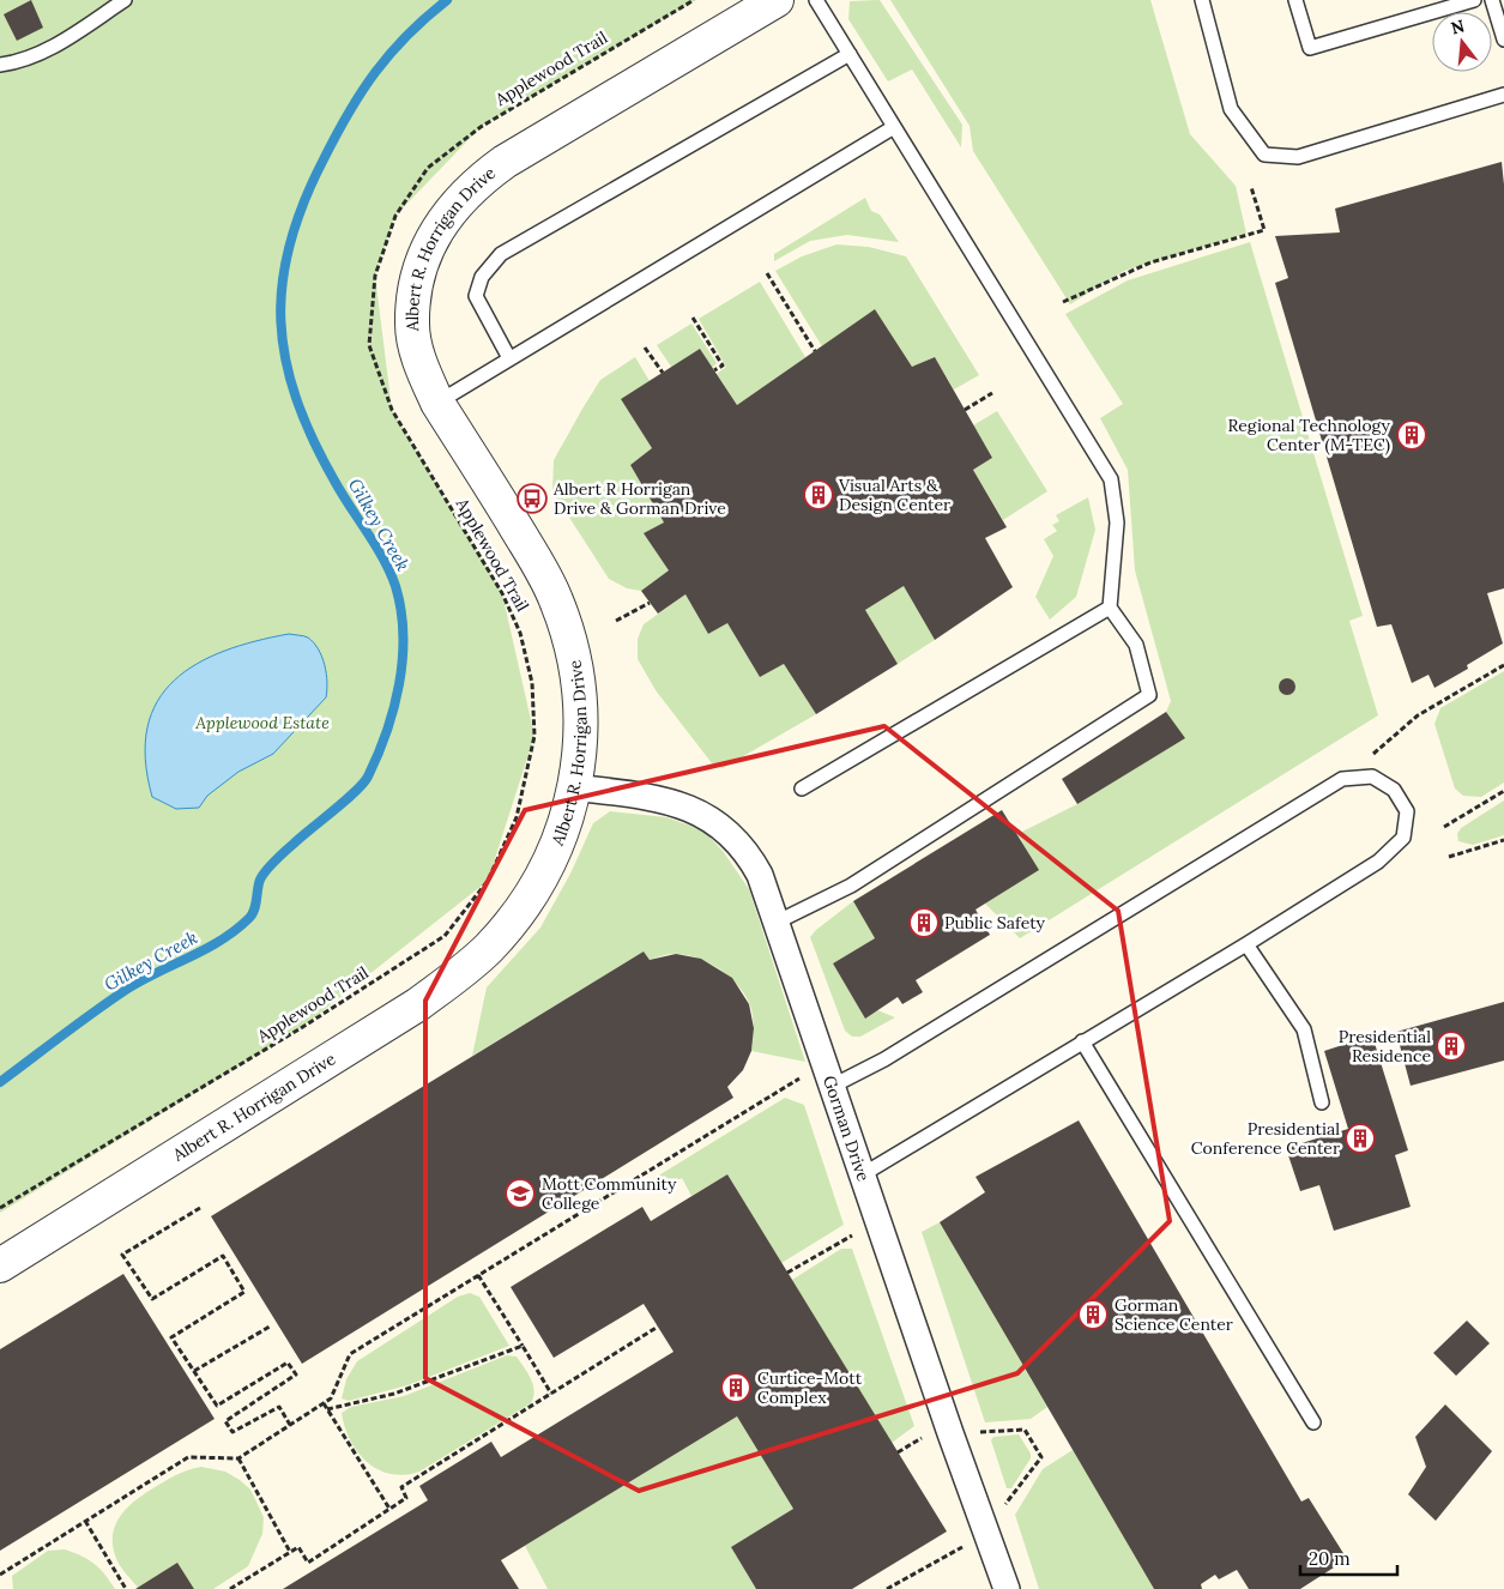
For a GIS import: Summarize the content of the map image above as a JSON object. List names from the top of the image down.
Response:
{
  "streets": {
    "street": ["Albert R. Horrigan Drive", "Gorman Drive"],
    "path": ["Applewood Trail"]
  },
  "crossings": [
    ["Albert R. Horrigan Drive", "Gorman Drive"]
  ],
  "water": ["Gilkey Creek"],
  "parks": ["Applewood Estate"],
  "places": {
    "building": [
      "Regional Technology Center (M-TEC)",
      "Visual Arts & Design Center",
      "Public Safety",
      "Presidential Residence",
      "Presidential Conference Center",
      "Gorman Science Center",
      "Curtice-Mott Complex"
    ],
    "bus stop": ["Albert R Horrigan Drive & Gorman Drive"],
    "school or university": ["Mott Community College"]
  },
  "scale_bar": "20 m",
  "north": "top"
}
